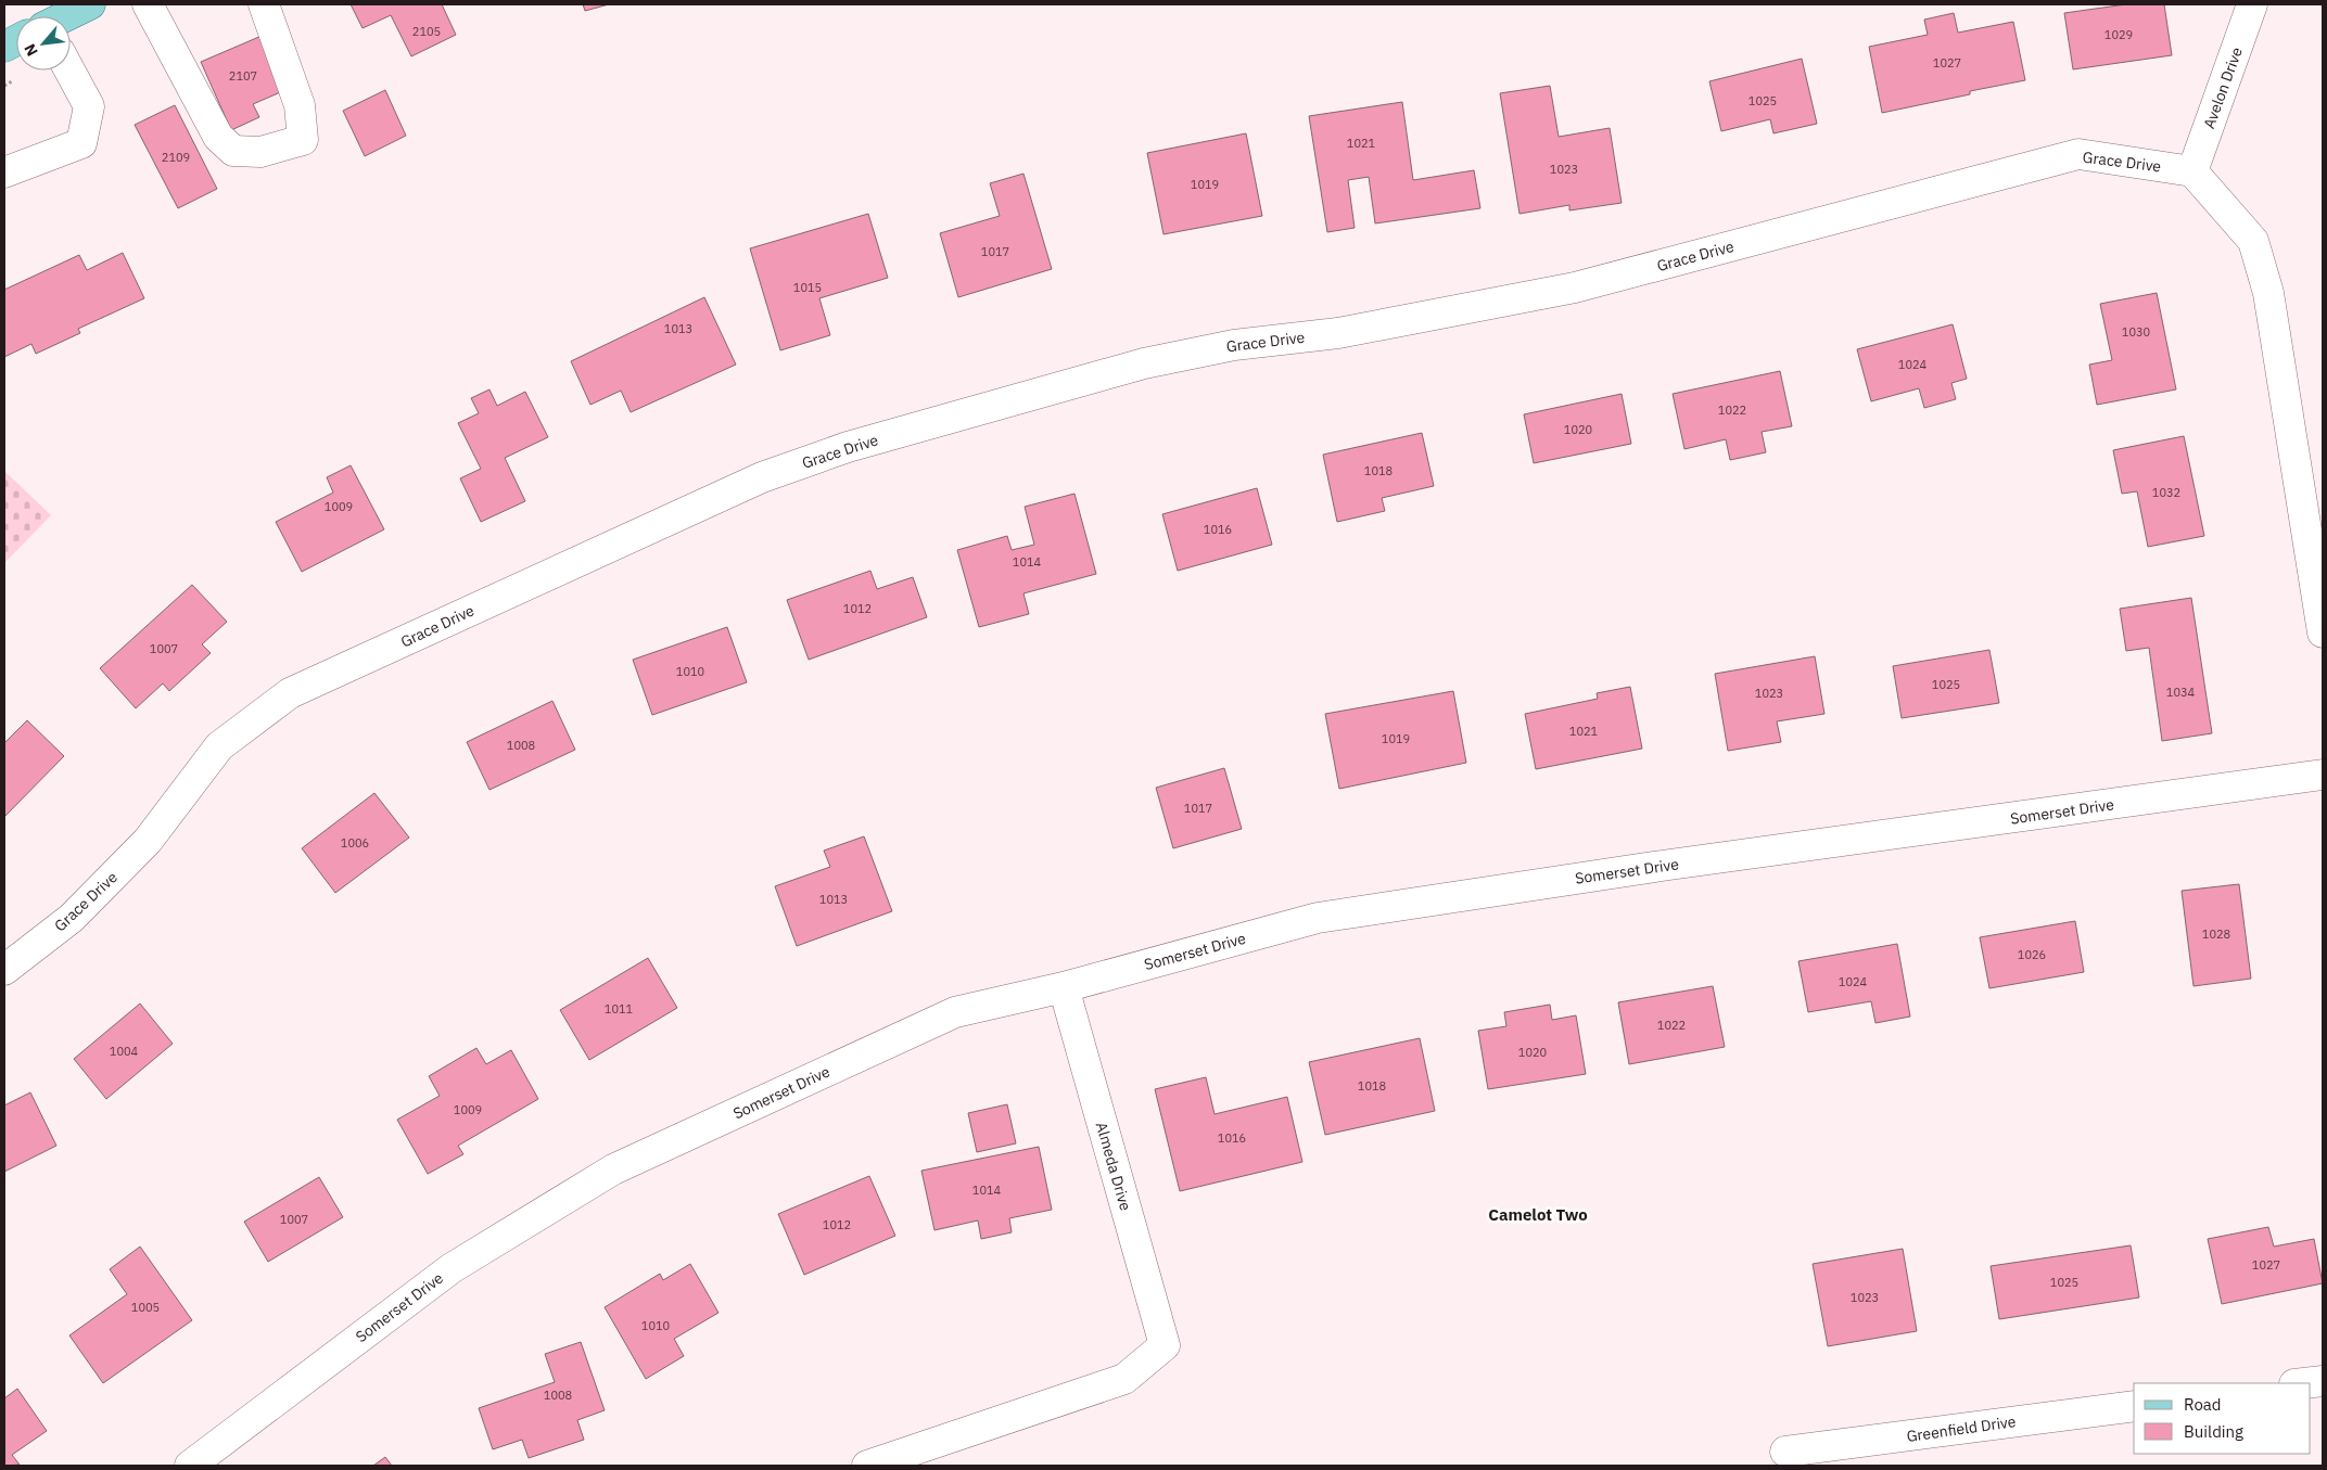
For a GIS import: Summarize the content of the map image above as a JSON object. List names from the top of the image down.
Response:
{
  "streets": {
    "street": [
      "Avelon Drive",
      "Grace Drive",
      "Somerset Drive",
      "Almeda Drive",
      "Greenfield Drive"
    ]
  },
  "crossings": [
    ["Avelon Drive", "Grace Drive"],
    ["Somerset Drive", "Almeda Drive"]
  ],
  "districts": ["Camelot Two"],
  "house_numbers": [
    "2105",
    "1029",
    "1027",
    "2107",
    "1025",
    "1021",
    "2109",
    "1023",
    "1019",
    "1017",
    "1015",
    "1013",
    "1030",
    "1024",
    "1022",
    "1020",
    "1018",
    "1032",
    "1009",
    "1016",
    "1014",
    "1012",
    "1007",
    "1010",
    "1025",
    "1034",
    "1023",
    "1021",
    "1019",
    "1008",
    "1017",
    "1006",
    "1013",
    "1028",
    "1026",
    "1024",
    "1011",
    "1022",
    "1004",
    "1020",
    "1018",
    "1009",
    "1016",
    "1014",
    "1007",
    "1012",
    "1027",
    "1025",
    "1023",
    "1005",
    "1010",
    "1008"
  ],
  "legend": ["Road", "Building"],
  "north": "bottom left"
}
